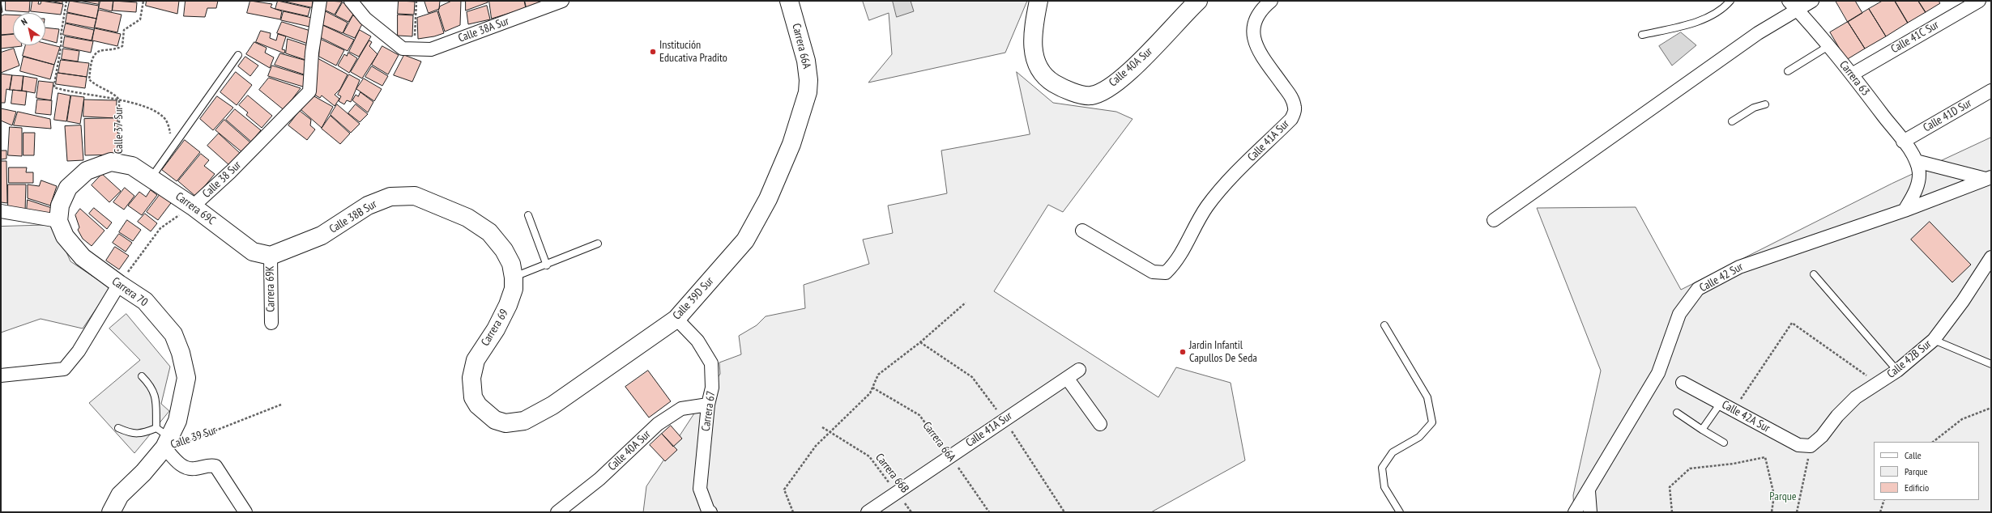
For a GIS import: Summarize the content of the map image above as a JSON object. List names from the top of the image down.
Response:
{
  "streets": {
    "main road": [
      "Carrera 66A",
      "Calle 40A Sur",
      "Calle 37 Sur",
      "Carrera 69C",
      "Calle 38B Sur",
      "Carrera 70",
      "Calle 39D Sur",
      "Carrera 69",
      "Calle 39 Sur"
    ],
    "street": [
      "Calle 38A Sur",
      "Calle 41C Sur",
      "Carrera 63",
      "Calle 41D Sur",
      "Calle 41A Sur",
      "Calle 38 Sur",
      "Calle 42 Sur",
      "Carrera 69K",
      "Calle 42B Sur",
      "Carrera 67",
      "Calle 42A Sur"
    ],
    "path": ["Carrera 66B"]
  },
  "crossings": [
    ["Calle 41C Sur", "Carrera 63"],
    ["Carrera 66A", "Calle 41A Sur"],
    ["Carrera 66A", "Calle 39D Sur"],
    ["Calle 40A Sur", "Carrera 67"],
    ["Carrera 63", "Calle 41D Sur"],
    ["Carrera 63", "Calle 42 Sur"],
    ["Calle 37 Sur", "Carrera 69C"],
    ["Calle 37 Sur", "Carrera 70"],
    ["Calle 41A Sur", "Carrera 66B"],
    ["Calle 38 Sur", "Carrera 69C"],
    ["Calle 38 Sur", "Carrera 70"],
    ["Carrera 69C", "Calle 38B Sur"],
    ["Carrera 69C", "Carrera 69K"],
    ["Calle 38B Sur", "Carrera 69K"],
    ["Calle 38B Sur", "Carrera 69"],
    ["Carrera 70", "Calle 39 Sur"],
    ["Calle 39D Sur", "Carrera 69"],
    ["Calle 39D Sur", "Carrera 67"],
    ["Calle 42B Sur", "Calle 42A Sur"]
  ],
  "parks": ["Parque"],
  "places": ["Institución Educativa Pradito", "Jardin Infantil Capullos De Seda"],
  "legend": ["Calle", "Parque", "Edificio"],
  "north": "top left"
}
